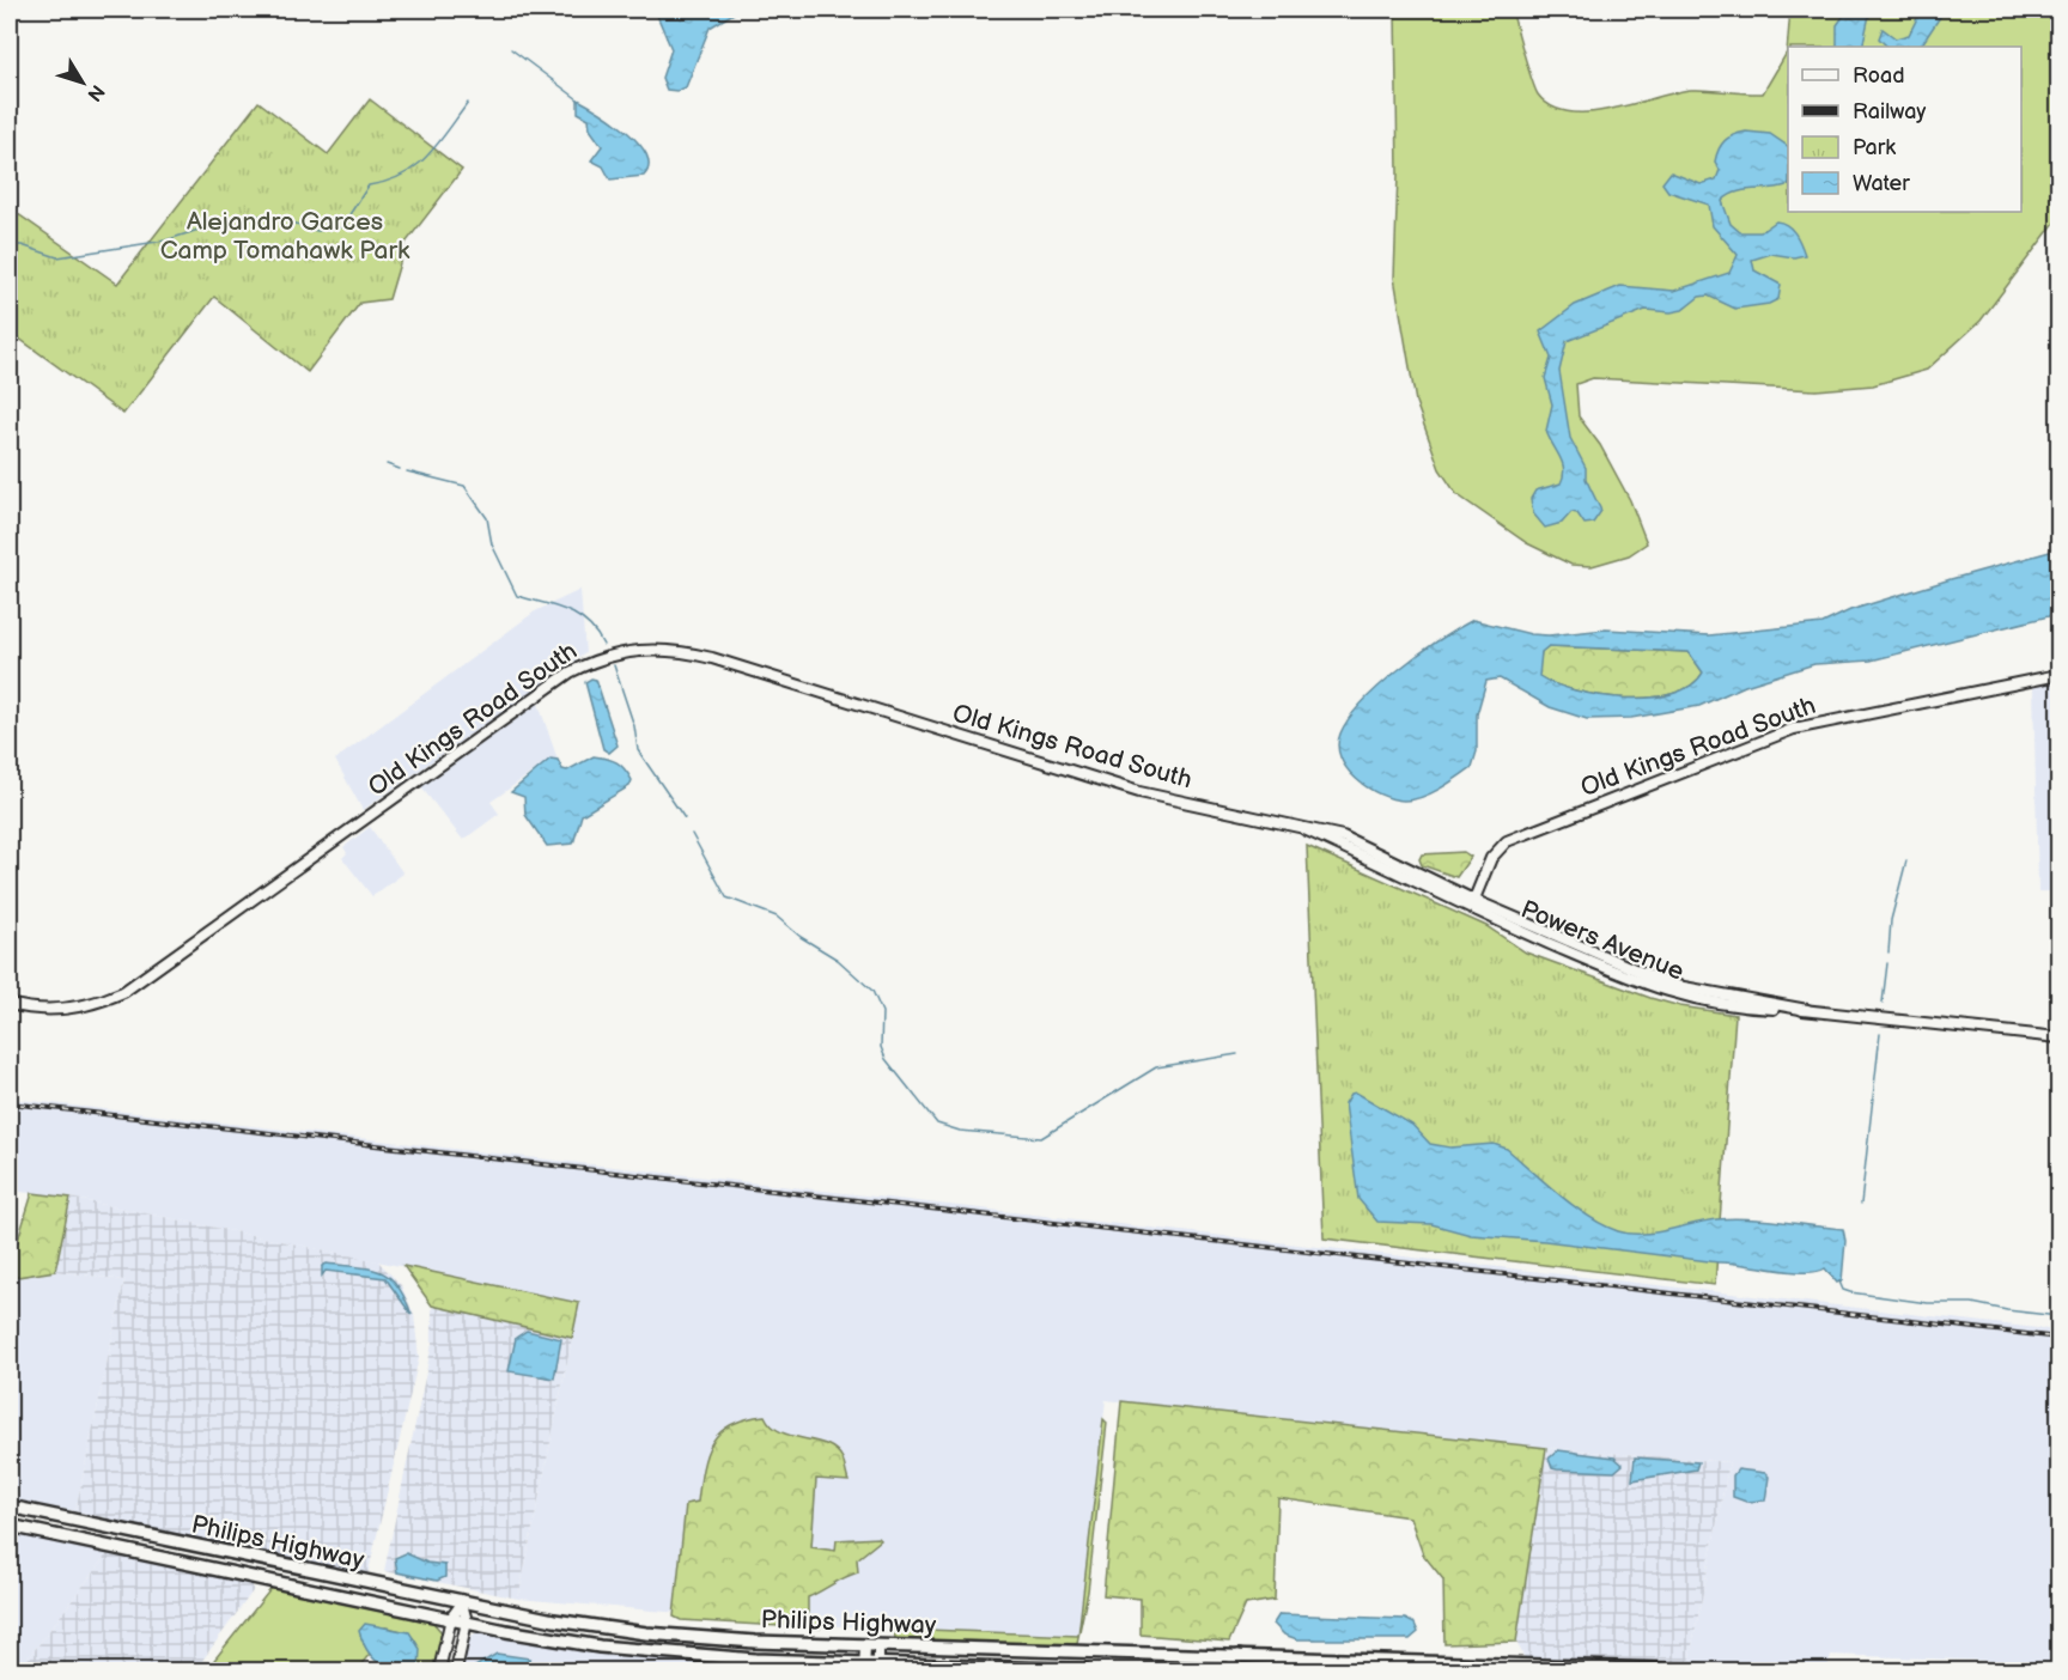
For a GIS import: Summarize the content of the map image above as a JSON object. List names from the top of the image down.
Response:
{
  "streets": {
    "main road": ["Philips Highway"],
    "street": ["Old Kings Road South", "Powers Avenue"]
  },
  "crossings": [
    ["Old Kings Road South", "Powers Avenue"]
  ],
  "parks": ["Alejandro Garces Camp Tomahawk Park"],
  "legend": [
    "Road",
    "Railway",
    "Park",
    "Water"
  ],
  "north": "bottom right"
}
